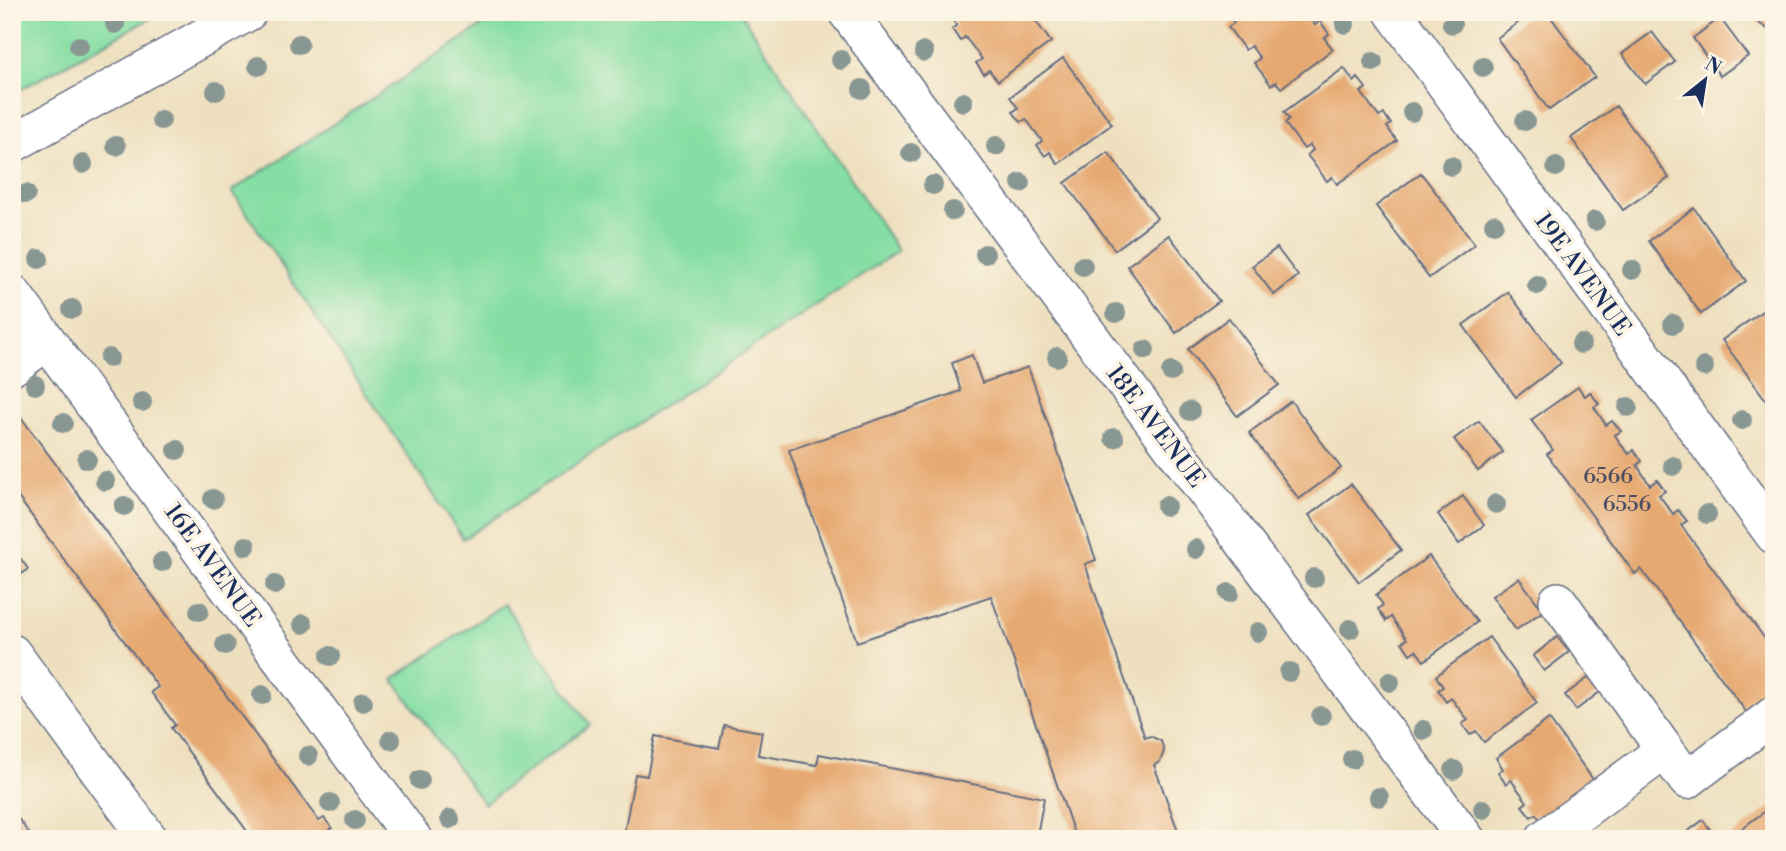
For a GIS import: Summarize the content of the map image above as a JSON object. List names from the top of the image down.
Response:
{
  "streets": {
    "street": ["19E AVENUE", "18E AVENUE", "16E AVENUE"]
  },
  "house_numbers": ["6566", "6556"],
  "north": "top right"
}
